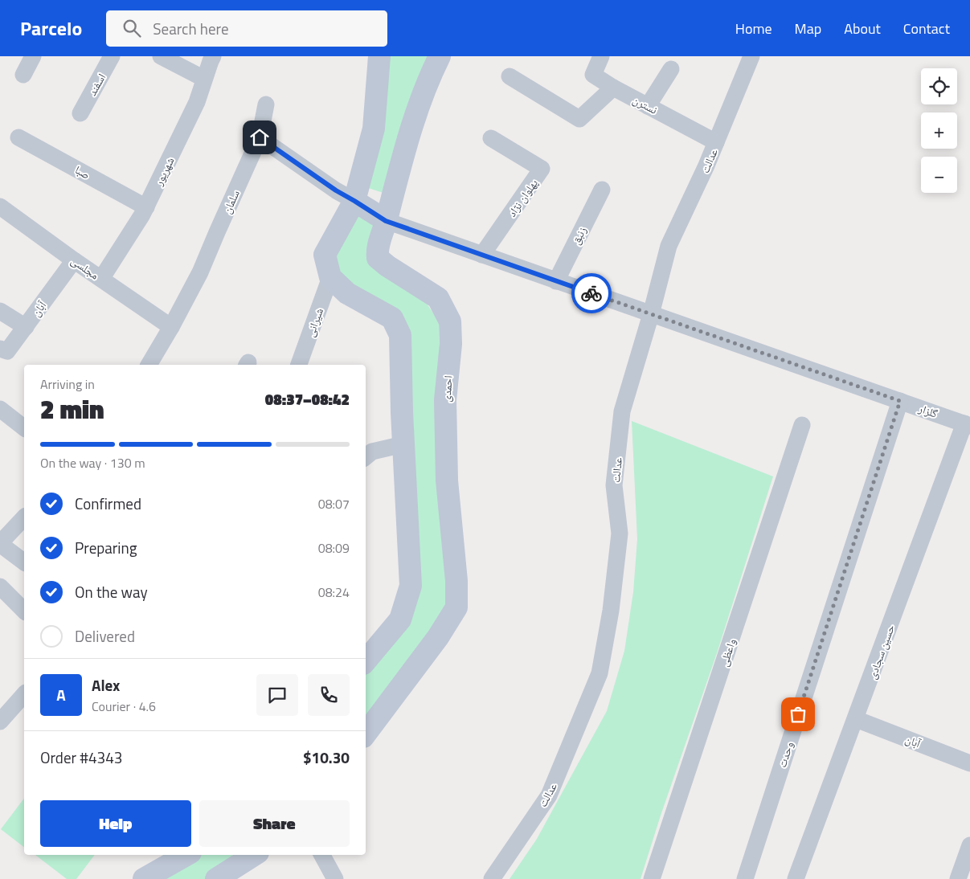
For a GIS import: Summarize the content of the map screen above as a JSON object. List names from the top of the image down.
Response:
{
  "streets": {
    "street": [
      "اسفند",
      "نسترن",
      "عدالت",
      "شهریور",
      "صبا",
      "پهلوان نژاد",
      "سلمان",
      "زنبق",
      "مجلسی",
      "آبان",
      "شیرانی",
      "احمدی",
      "گلزار",
      "حسین سجادی",
      "واعظی",
      "وحدت"
    ]
  },
  "crossings": [
    ["نسترن", "عدالت"],
    ["عدالت", "گلزار"],
    ["شهریور", "صبا"],
    ["شهریور", "مجلسی"],
    ["پهلوان نژاد", "گلزار"],
    ["سلمان", "مجلسی"],
    ["زنبق", "گلزار"],
    ["مجلسی", "آبان"],
    ["آبان", "حسین سجادی"],
    ["احمدی", "گلزار"],
    ["گلزار", "حسین سجادی"],
    ["گلزار", "وحدت"]
  ],
  "page": {
    "header": "Parcelo",
    "search": "Search here",
    "nav": [
      "Home",
      "Map",
      "About",
      "Contact"
    ],
    "map_buttons": ["+", "−"],
    "heading": ["2 min", "Arriving in", "08:37–08:42"],
    "panel": [
      "Alex",
      "Courier · 4.6",
      "Order #4343",
      "$10.30"
    ],
    "bar": "On the way · 130 m",
    "list": [
      ["Confirmed", "08:07"],
      ["Preparing", "08:09"],
      ["On the way", "08:24"],
      "Delivered"
    ],
    "round": "A",
    "buttons": ["Help", "Share"]
  }
}
